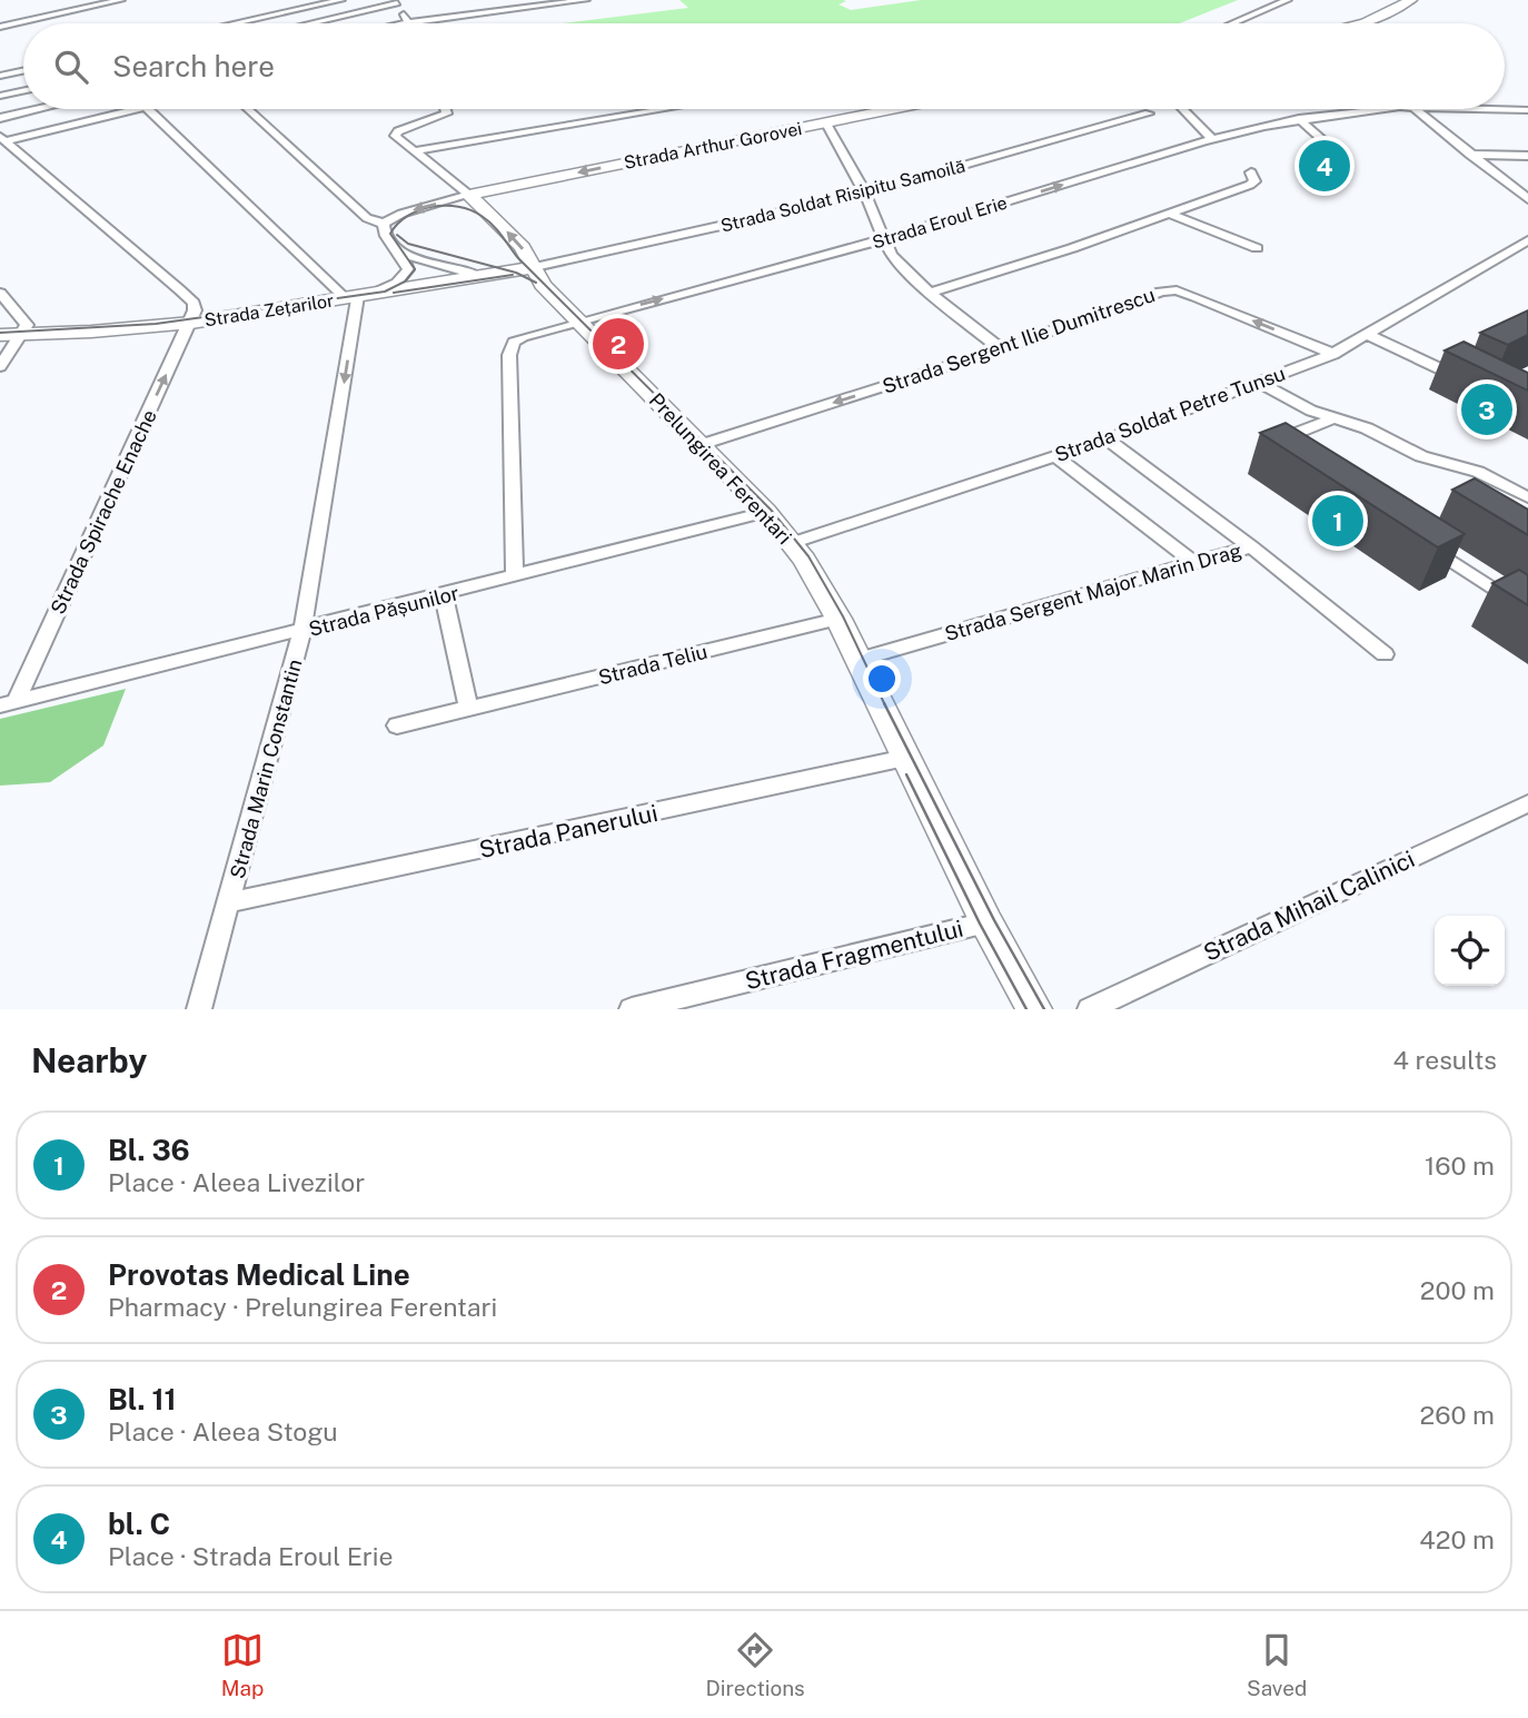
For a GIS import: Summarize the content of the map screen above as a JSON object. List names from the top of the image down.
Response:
{
  "streets": {
    "main road": ["Strada Arthur Gorovei", "Strada Zețarilor", "Prelungirea Ferentari"],
    "street": [
      "Strada Soldat Risipitu Samoilă",
      "Strada Eroul Erie",
      "Strada Sergent Ilie Dumitrescu",
      "Strada Soldat Petre Tunsu",
      "Strada Spirache Enache",
      "Strada Sergent Major Marin Drag",
      "Strada Pășunilor",
      "Strada Teliu",
      "Strada Marin Constantin",
      "Strada Panerului",
      "Strada Mihail Calinici",
      "Strada Fragmentului"
    ]
  },
  "crossings": [
    ["Strada Arthur Gorovei", "Prelungirea Ferentari"],
    ["Strada Soldat Risipitu Samoilă", "Prelungirea Ferentari"],
    ["Strada Eroul Erie", "Prelungirea Ferentari"],
    ["Strada Eroul Erie", "Strada Pășunilor"],
    ["Strada Zețarilor", "Strada Spirache Enache"],
    ["Strada Zețarilor", "Strada Marin Constantin"],
    ["Strada Sergent Ilie Dumitrescu", "Strada Soldat Petre Tunsu"],
    ["Strada Sergent Ilie Dumitrescu", "Prelungirea Ferentari"],
    ["Strada Soldat Petre Tunsu", "Prelungirea Ferentari"],
    ["Strada Soldat Petre Tunsu", "Strada Sergent Major Marin Drag"],
    ["Prelungirea Ferentari", "Strada Sergent Major Marin Drag"],
    ["Prelungirea Ferentari", "Strada Pășunilor"],
    ["Prelungirea Ferentari", "Strada Teliu"],
    ["Prelungirea Ferentari", "Strada Panerului"],
    ["Prelungirea Ferentari", "Strada Fragmentului"],
    ["Strada Spirache Enache", "Strada Pășunilor"],
    ["Strada Pășunilor", "Strada Marin Constantin"],
    ["Strada Marin Constantin", "Strada Panerului"]
  ],
  "one_way": ["Strada Arthur Gorovei", "Strada Spirache Enache", "Strada Marin Constantin"],
  "page": {
    "search": "Search here",
    "pins": [
      "4",
      "2",
      "3",
      "1"
    ],
    "heading": ["Nearby", "4 results"],
    "list": [
      {
        "mark": "1",
        "name": "Bl. 36",
        "note": "Place · Aleea Livezilor",
        "value": "160 m"
      },
      {
        "mark": "2",
        "name": "Provotas Medical Line",
        "note": "Pharmacy · Prelungirea Ferentari",
        "value": "200 m"
      },
      {
        "mark": "3",
        "name": "Bl. 11",
        "note": "Place · Aleea Stogu",
        "value": "260 m"
      },
      {
        "mark": "4",
        "name": "bl. C",
        "note": "Place · Strada Eroul Erie",
        "value": "420 m"
      }
    ],
    "nav": ["Map", "Directions", "Saved"]
  }
}
